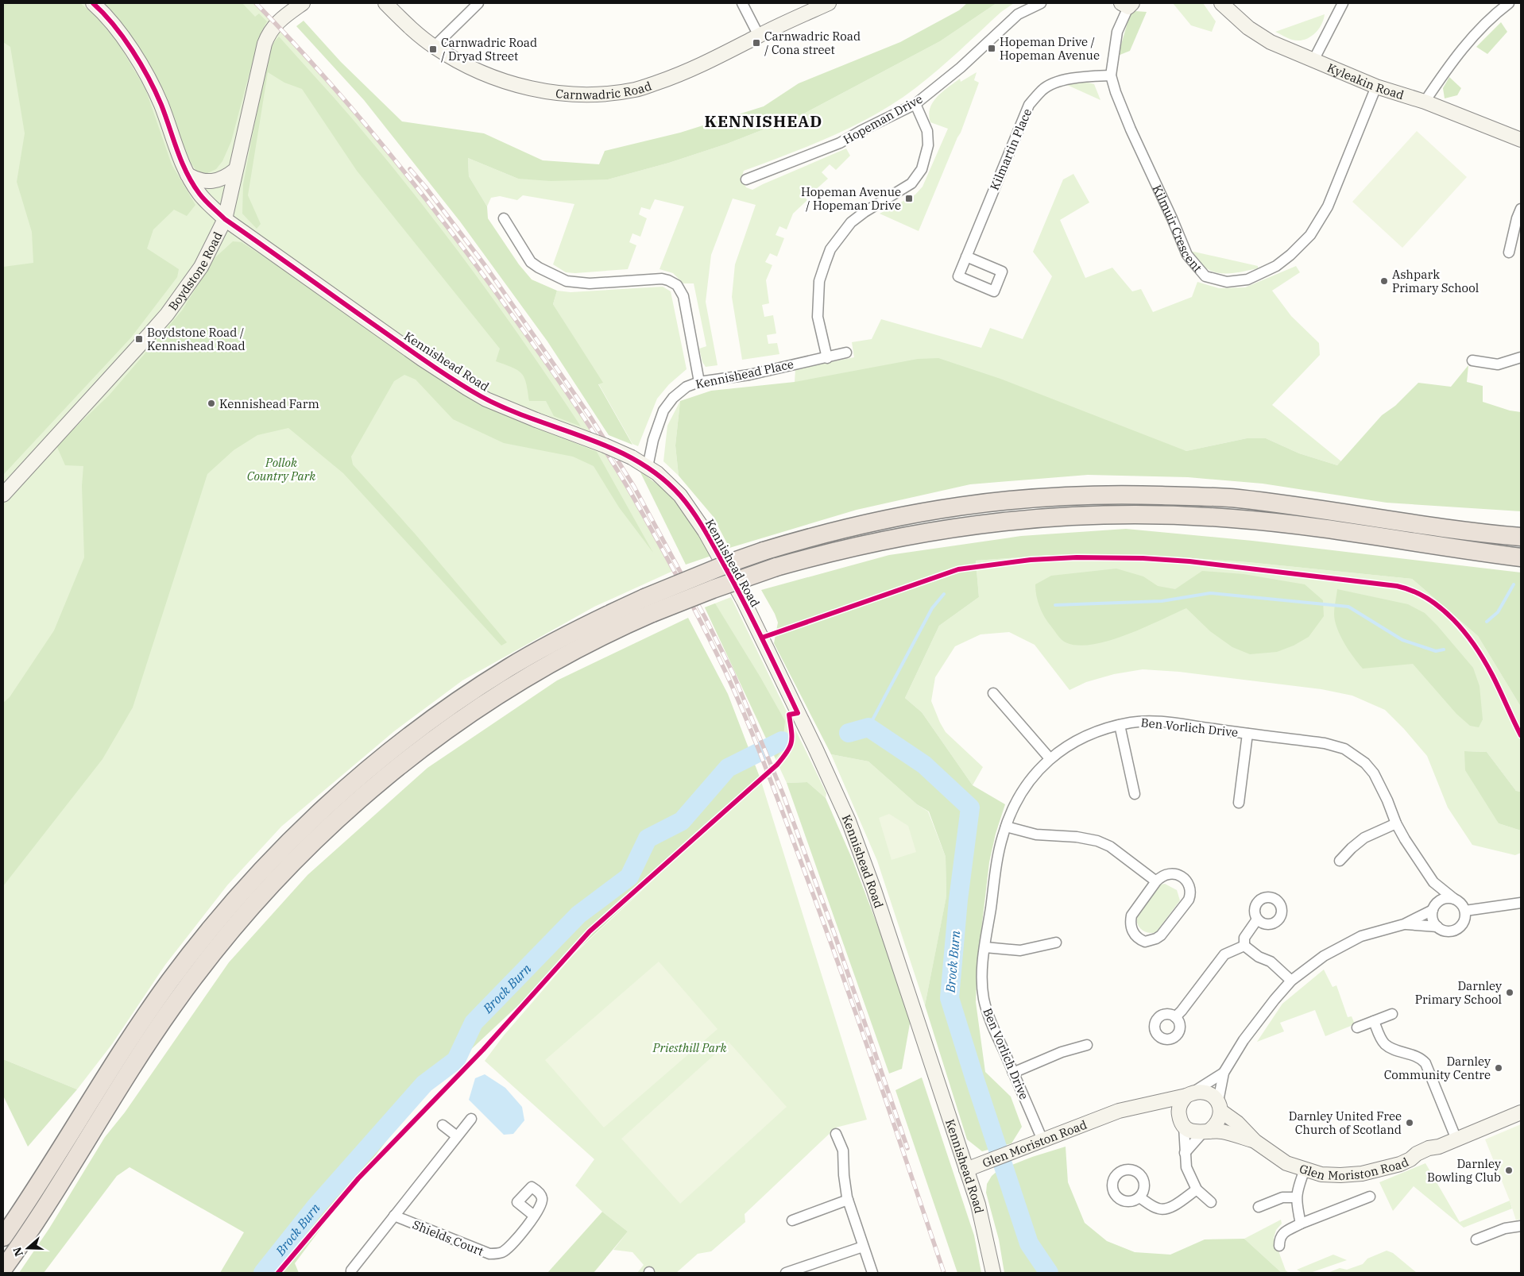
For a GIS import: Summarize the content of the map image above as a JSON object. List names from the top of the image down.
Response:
{
  "streets": {
    "street": [
      "Kyleakin Road",
      "Carnwadric Road",
      "Hopeman Drive",
      "Kilmartin Place",
      "Kilmuir Crescent",
      "Boydstone Road",
      "Kennishead Road",
      "Kennishead Place",
      "Ben Vorlich Drive",
      "Glen Moriston Road",
      "Shields Court"
    ]
  },
  "crossings": [
    ["Kyleakin Road", "Kilmuir Crescent"],
    ["Kilmartin Place", "Kilmuir Crescent"],
    ["Boydstone Road", "Kennishead Road"],
    ["Kennishead Road", "Kennishead Place"],
    ["Kennishead Road", "Glen Moriston Road"],
    ["Ben Vorlich Drive", "Glen Moriston Road"]
  ],
  "districts": ["KENNISHEAD"],
  "water": ["Brock Burn"],
  "parks": ["Pollok Country Park", "Priesthill Park"],
  "places": {
    "transit": [
      "Carnwadric Road / Cona street",
      "Hopeman Drive / Hopeman Avenue",
      "Carnwadric Road / Dryad Street",
      "Hopeman Avenue / Hopeman Drive",
      "Boydstone Road / Kennishead Road"
    ],
    "other": [
      "Ashpark Primary School",
      "Kennishead Farm",
      "Darnley Primary School",
      "Darnley Community Centre",
      "Darnley United Free Church of Scotland",
      "Darnley Bowling Club"
    ]
  },
  "north": "left"
}
